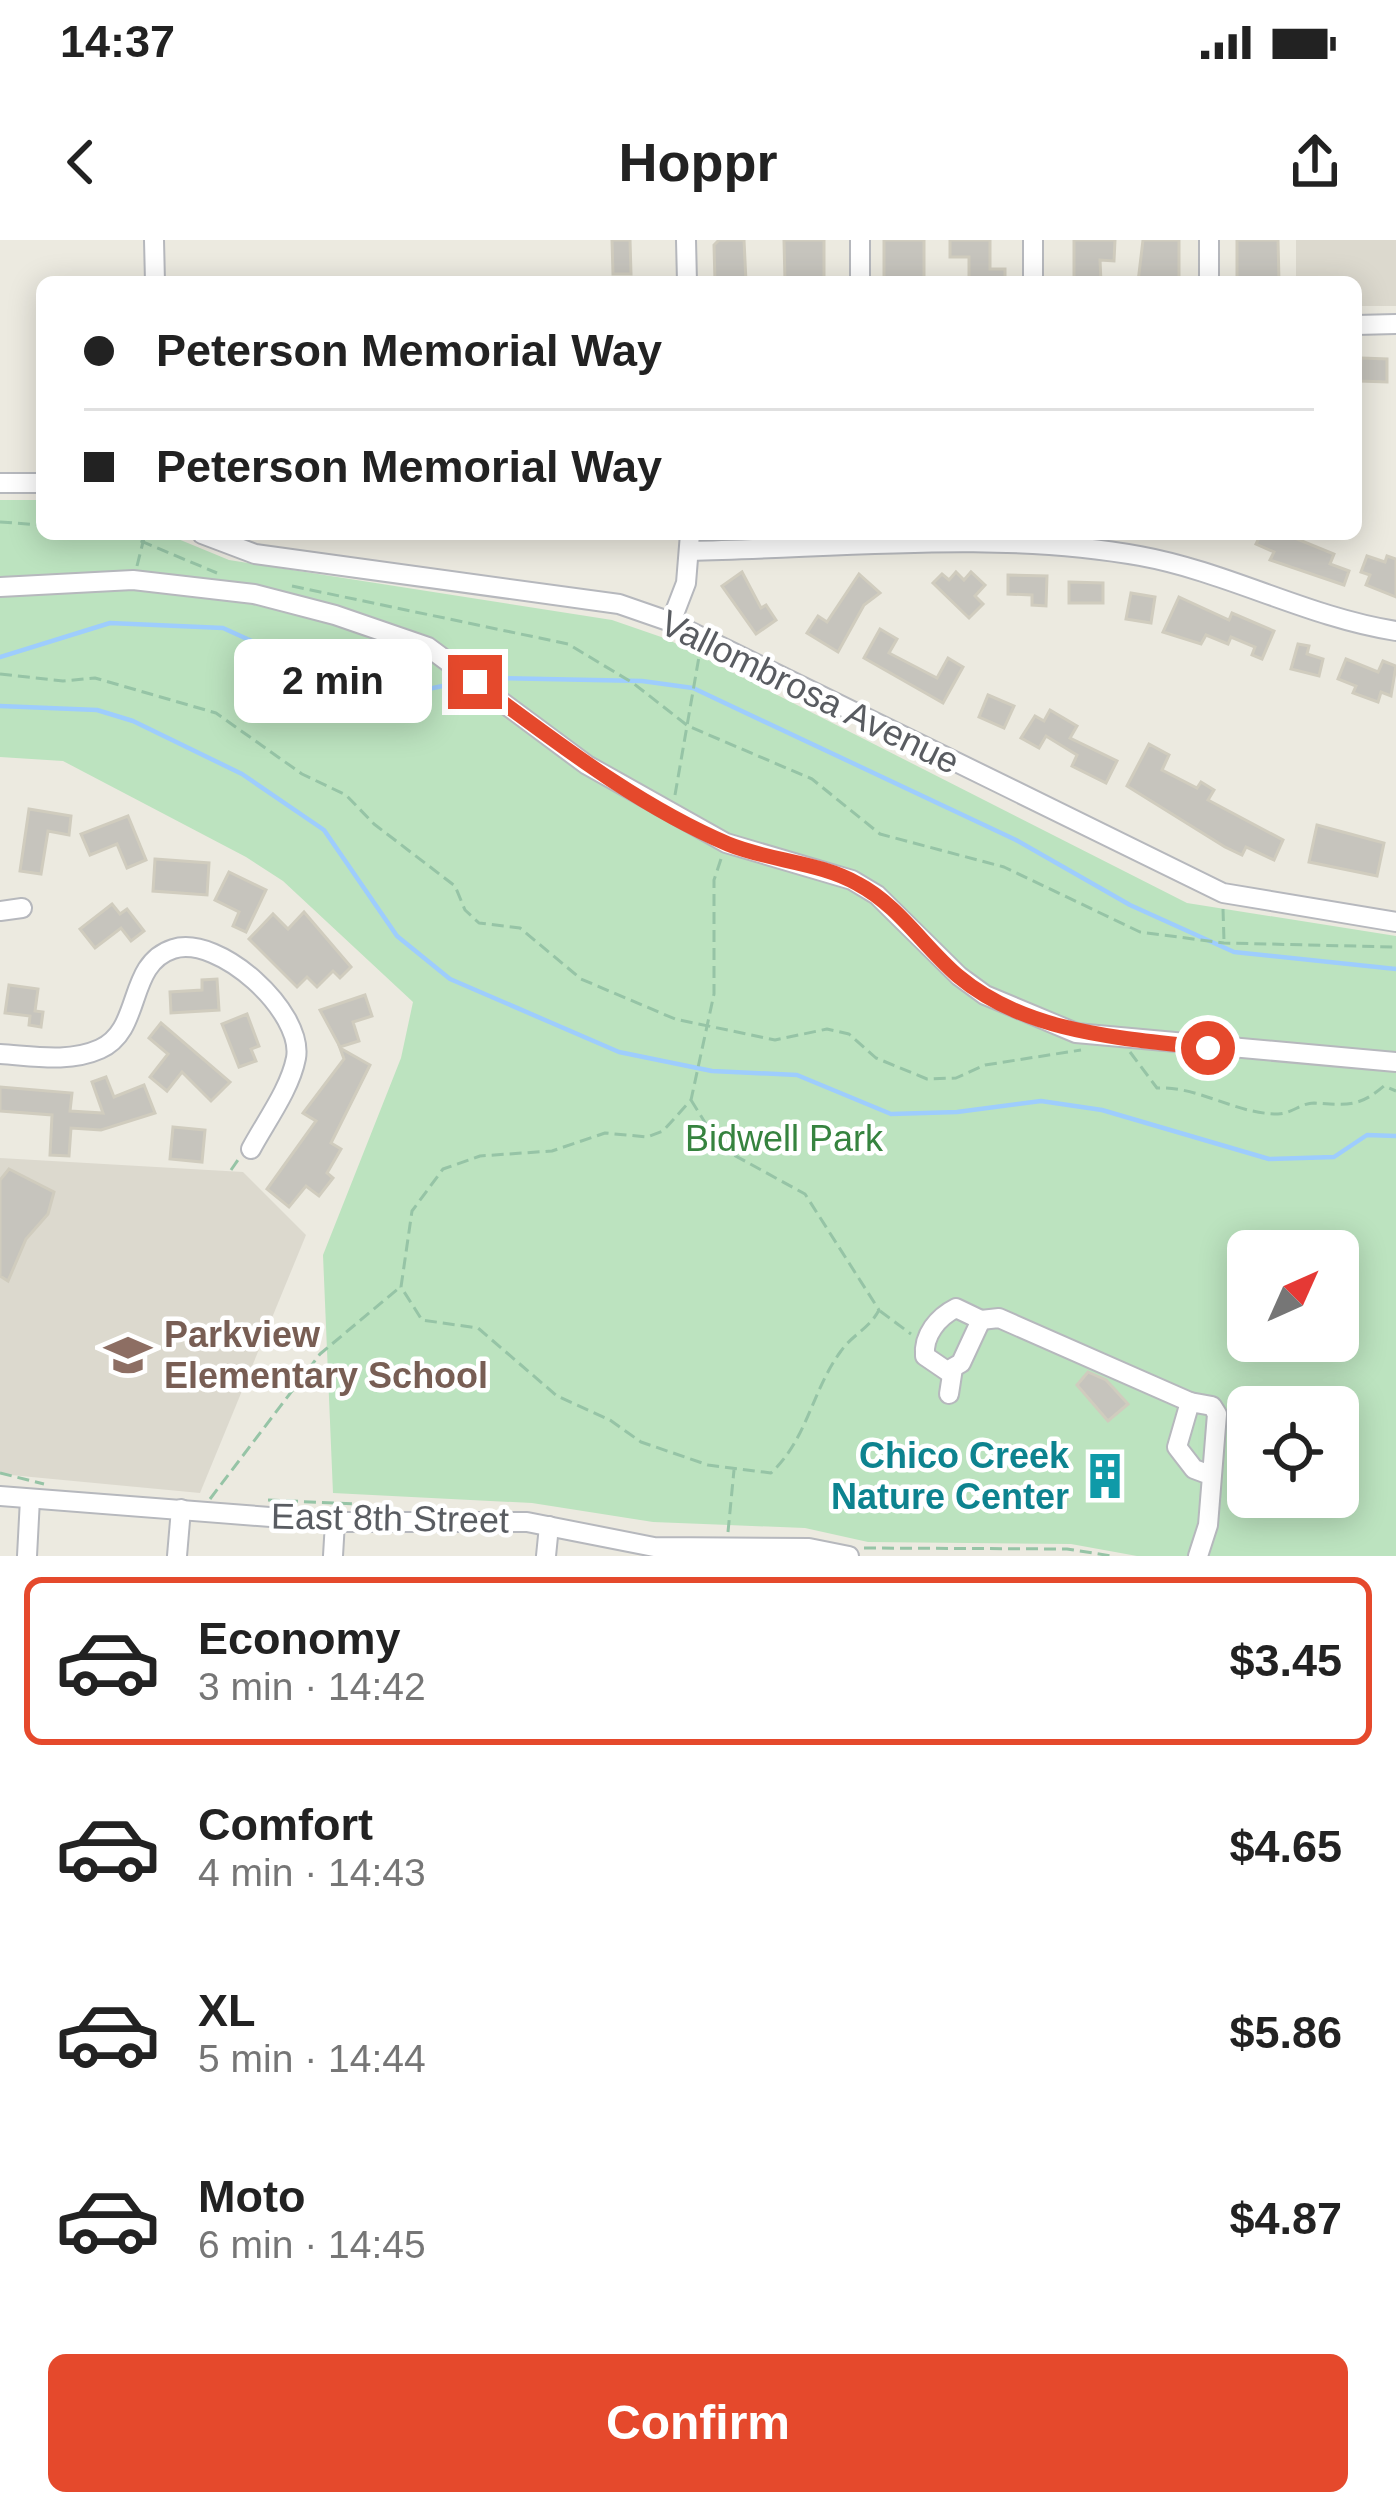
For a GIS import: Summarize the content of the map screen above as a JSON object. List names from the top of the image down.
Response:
{
  "streets": {
    "street": ["Vallombrosa Avenue", "East 8th Street"]
  },
  "parks": ["Bidwell Park"],
  "places": {
    "school or university": ["Parkview Elementary School"],
    "building": ["Chico Creek Nature Center"]
  },
  "north": "top right",
  "page": {
    "status": "14:37",
    "header": "Hoppr",
    "banner": ["Peterson Memorial Way", "Peterson Memorial Way"],
    "bubble": "2 min",
    "list": [
      {
        "name": "Economy",
        "note": "3 min · 14:42",
        "value": "$3.45"
      },
      {
        "name": "Comfort",
        "note": "4 min · 14:43",
        "value": "$4.65"
      },
      {
        "name": "XL",
        "note": "5 min · 14:44",
        "value": "$5.86"
      },
      {
        "name": "Moto",
        "note": "6 min · 14:45",
        "value": "$4.87"
      }
    ],
    "buttons": "Confirm"
  }
}
